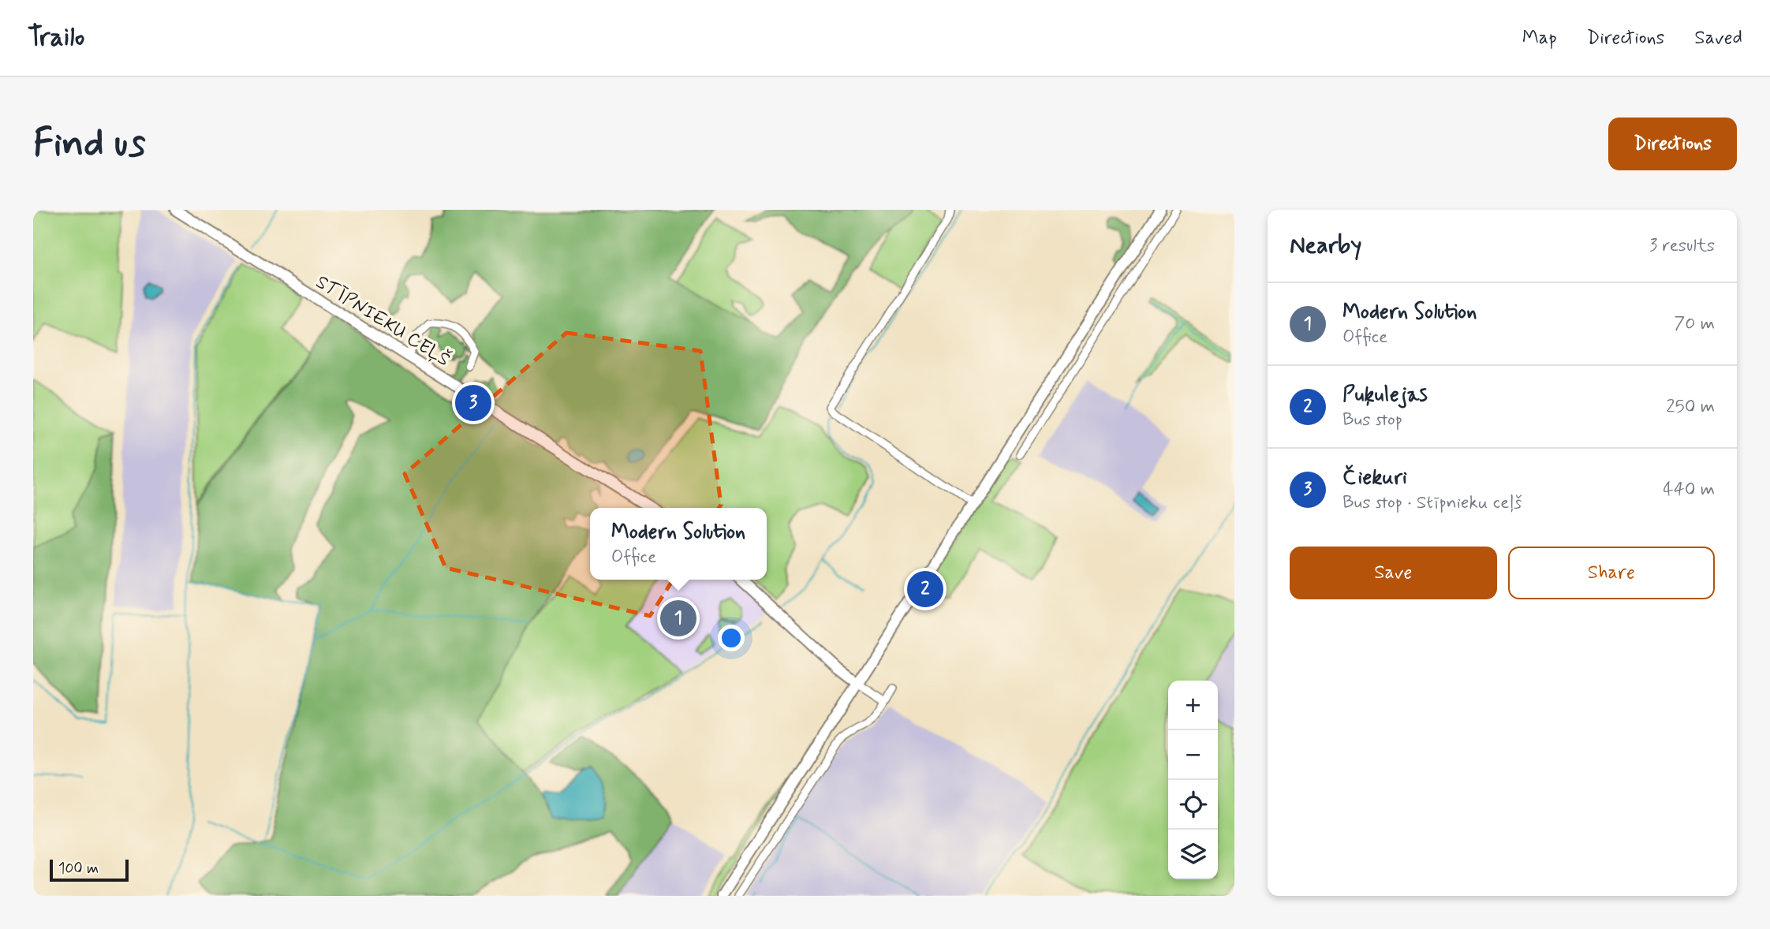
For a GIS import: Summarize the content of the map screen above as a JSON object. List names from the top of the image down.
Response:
{
  "streets": {
    "main road": ["STĪPNIEKU CEĻŠ"]
  },
  "scale_bar": "100 m",
  "page": {
    "header": "Trailo",
    "nav": ["Map", "Directions", "Saved"],
    "buttons": [
      "Directions",
      ["Save", "Share"]
    ],
    "title": "Find us",
    "heading": ["Nearby", "3 results"],
    "list": [
      {
        "mark": "1",
        "name": "Modern Solution",
        "note": "Office",
        "value": "70 m"
      },
      {
        "mark": "2",
        "name": "Puķulejas",
        "note": "Bus stop",
        "value": "250 m"
      },
      {
        "mark": "3",
        "name": "Čiekuri",
        "note": "Bus stop · Stīpnieku ceļš",
        "value": "440 m"
      }
    ],
    "pins": ["3", "2", "1"],
    "popup": ["Modern Solution", "Office"],
    "map_buttons": ["+", "−"],
    "scale": "100 m"
  }
}
